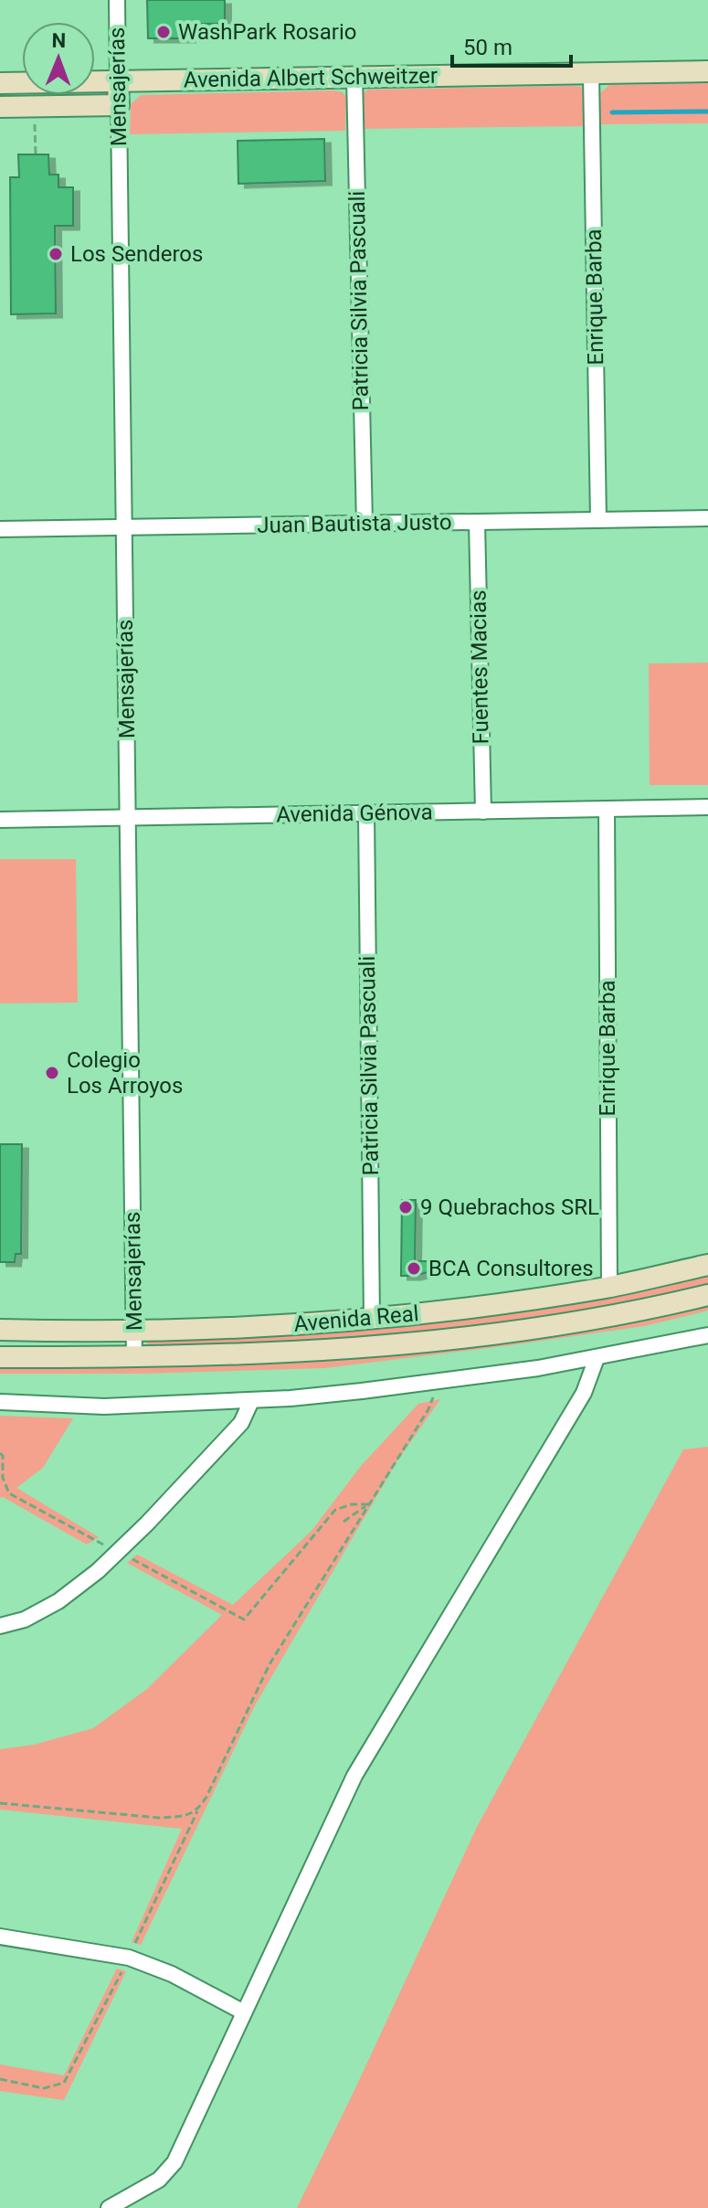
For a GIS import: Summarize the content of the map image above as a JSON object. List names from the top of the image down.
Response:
{
  "streets": {
    "main road": ["Avenida Albert Schweitzer", "Mensajerías", "Avenida Real"],
    "street": [
      "Enrique Barba",
      "Patricia Silvia Pascuali",
      "Juan Bautista Justo",
      "Fuentes Macias",
      "Avenida Génova"
    ]
  },
  "crossings": [
    ["Avenida Albert Schweitzer", "Mensajerías"],
    ["Avenida Albert Schweitzer", "Enrique Barba"],
    ["Avenida Albert Schweitzer", "Patricia Silvia Pascuali"],
    ["Mensajerías", "Juan Bautista Justo"],
    ["Mensajerías", "Avenida Génova"],
    ["Mensajerías", "Avenida Real"],
    ["Enrique Barba", "Juan Bautista Justo"],
    ["Enrique Barba", "Avenida Génova"],
    ["Enrique Barba", "Avenida Real"],
    ["Patricia Silvia Pascuali", "Juan Bautista Justo"],
    ["Patricia Silvia Pascuali", "Avenida Génova"],
    ["Patricia Silvia Pascuali", "Avenida Real"],
    ["Juan Bautista Justo", "Fuentes Macias"],
    ["Fuentes Macias", "Avenida Génova"]
  ],
  "places": [
    "WashPark Rosario",
    "Los Senderos",
    "Colegio Los Arroyos",
    "9 Quebrachos SRL",
    "BCA Consultores"
  ],
  "scale_bar": "50 m",
  "north": "top"
}
